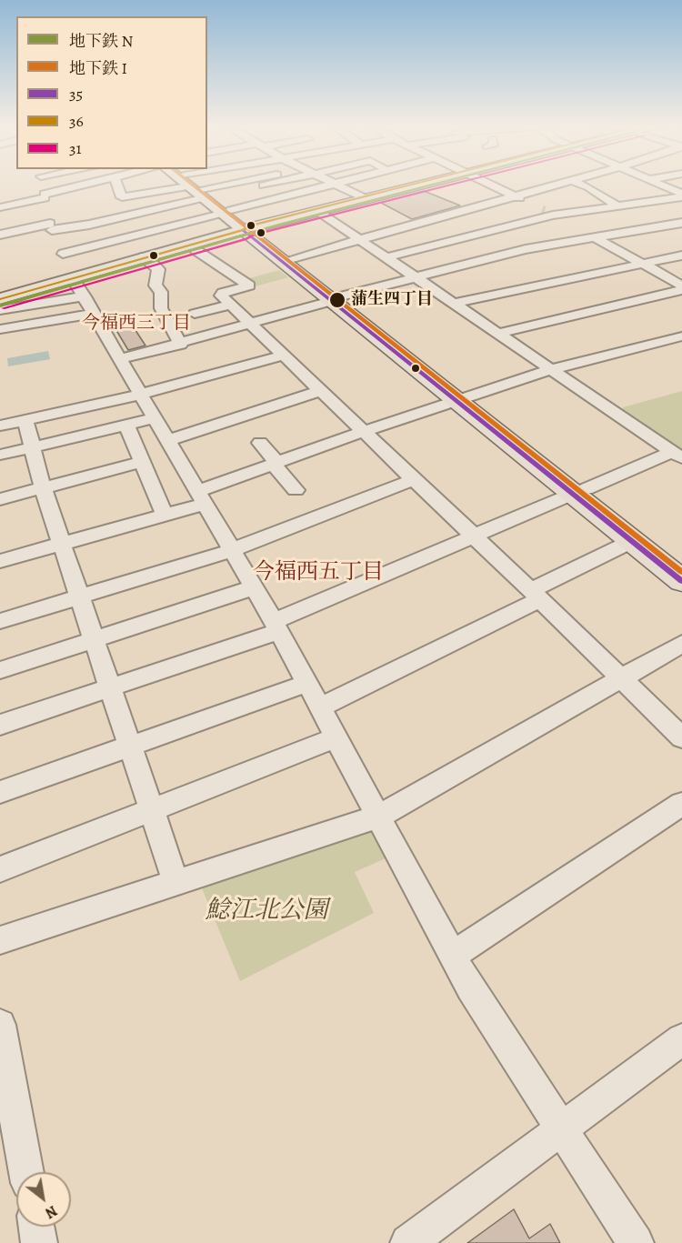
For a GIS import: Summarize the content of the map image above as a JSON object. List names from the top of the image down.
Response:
{
  "districts": ["今福西三丁目", "今福西五丁目"],
  "parks": ["鯰江北公園"],
  "places": ["蒲生四丁目"],
  "lines": [
    "metro line N",
    "metro line I",
    "transit line 36",
    "transit line 31",
    "transit line 35"
  ],
  "legend": [
    "地下鉄 N",
    "地下鉄 I",
    "35",
    "36",
    "31"
  ],
  "north": "bottom right"
}
